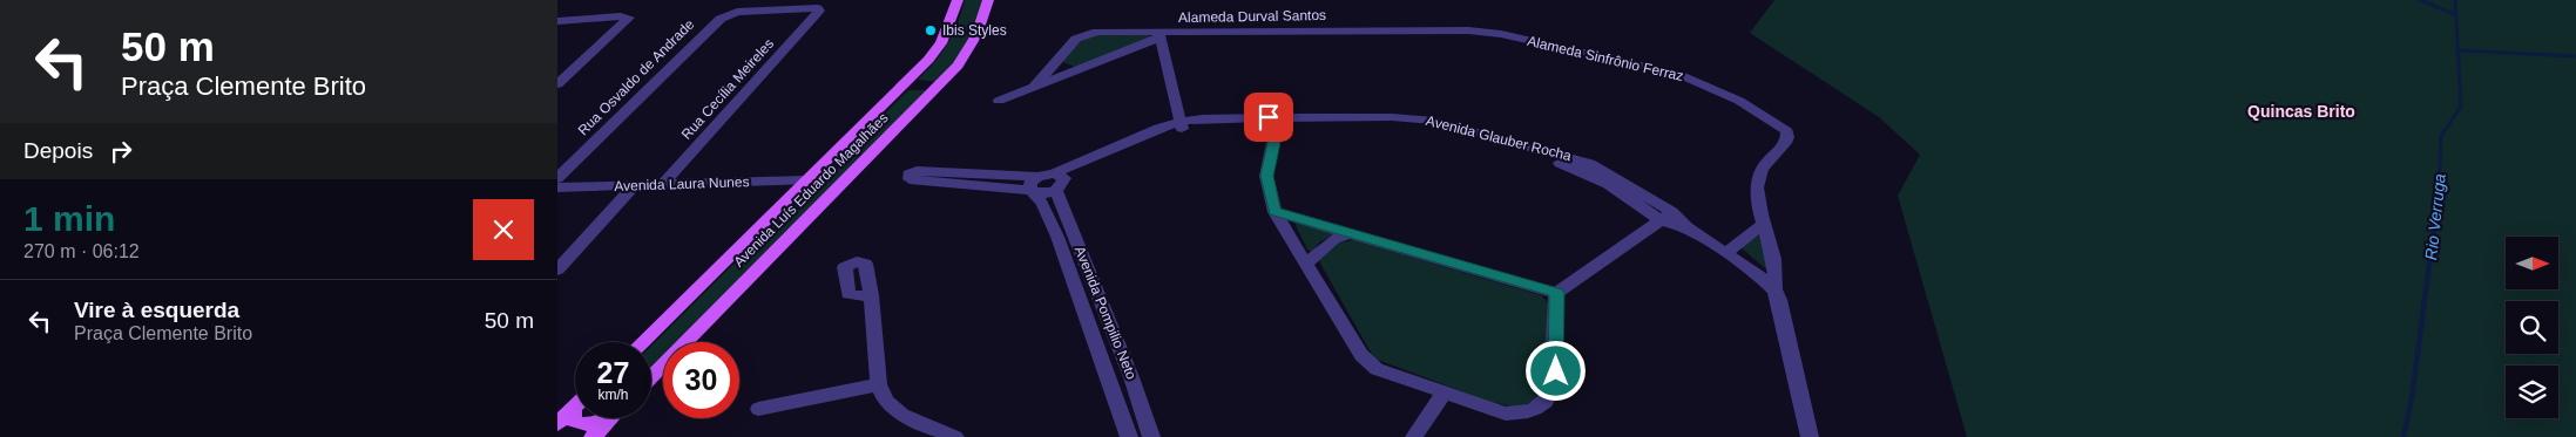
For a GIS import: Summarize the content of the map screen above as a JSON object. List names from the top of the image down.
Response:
{
  "streets": {
    "main road": ["Avenida Luís Eduardo Magalhães"],
    "street": [
      "Alameda Durval Santos",
      "Alameda Sinfrônio Ferraz",
      "Rua Osvaldo de Andrade",
      "Rua Cecília Meireles",
      "Avenida Glauber Rocha",
      "Avenida Laura Nunes",
      "Avenida Pompilio Neto"
    ]
  },
  "crossings": [
    ["Alameda Durval Santos", "Alameda Sinfrônio Ferraz"],
    ["Alameda Durval Santos", "Avenida Glauber Rocha"],
    ["Rua Osvaldo de Andrade", "Rua Cecília Meireles"],
    ["Rua Cecília Meireles", "Avenida Laura Nunes"],
    ["Avenida Glauber Rocha", "Avenida Pompilio Neto"],
    ["Avenida Laura Nunes", "Avenida Luís Eduardo Magalhães"]
  ],
  "districts": ["Quincas Brito"],
  "water": ["Rio Verruga"],
  "places": ["Ibis Styles"],
  "north": "right",
  "page": {
    "turn": ["50 m", "Praça Clemente Brito"],
    "then": "Depois",
    "heading": ["1 min", "270 m · 06:12"],
    "list": [
      {
        "name": "Vire à esquerda",
        "note": "Praça Clemente Brito",
        "value": "50 m"
      }
    ],
    "speed": "27 km/h",
    "limit": "30"
  }
}
